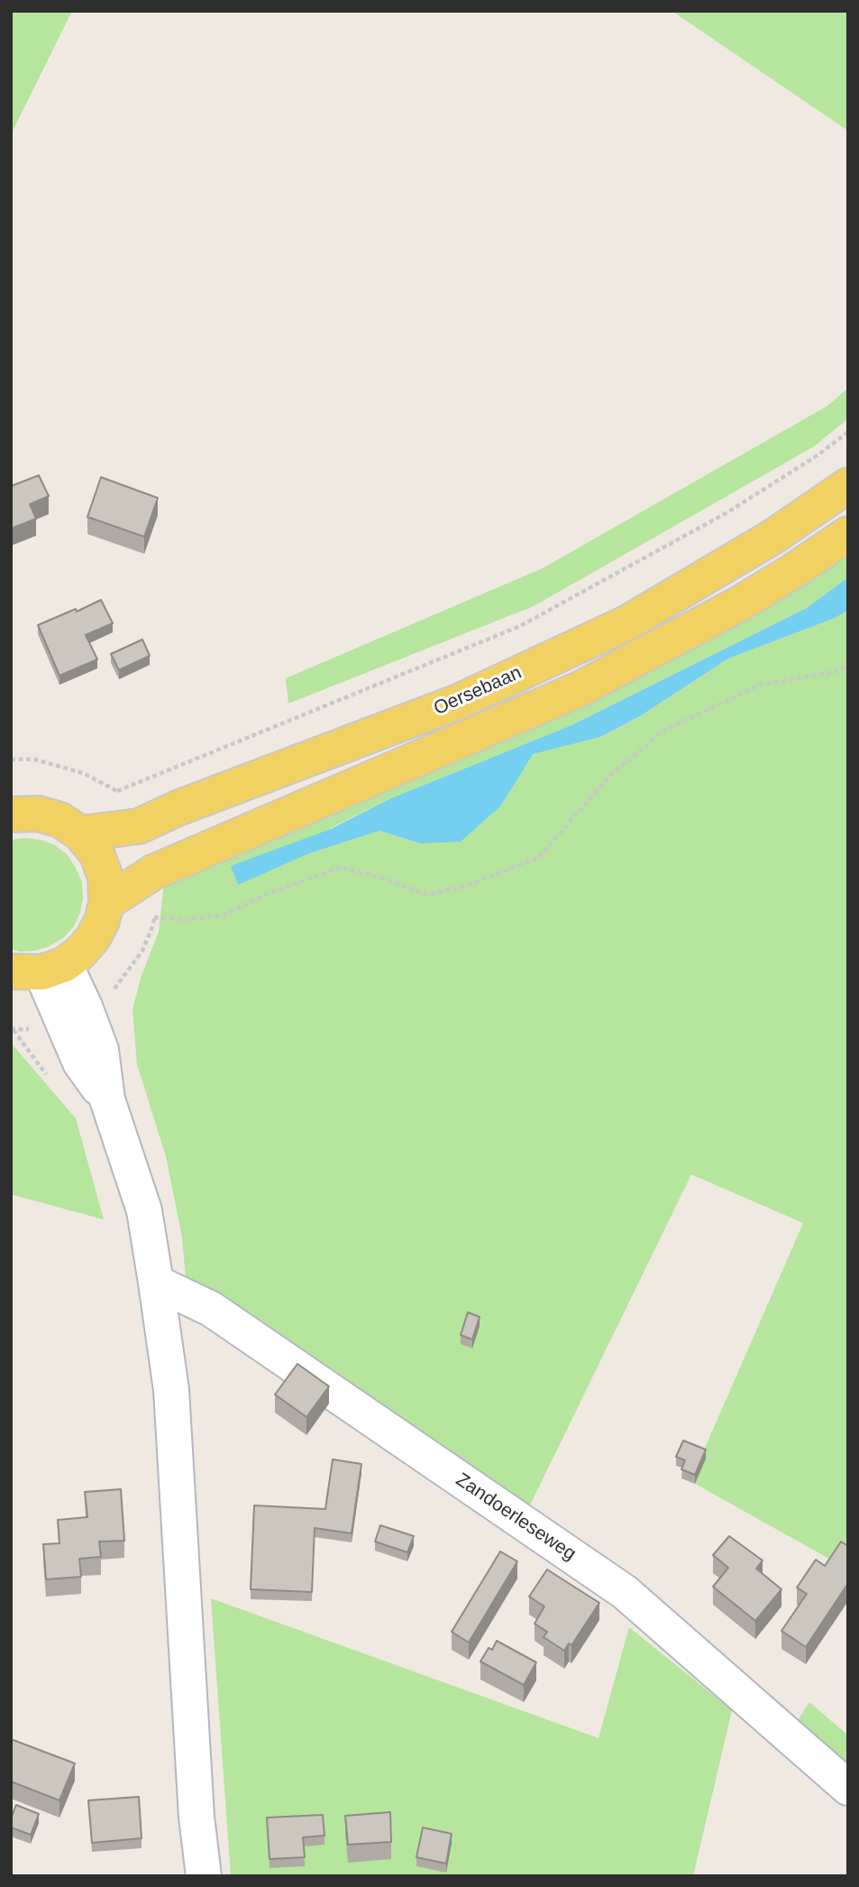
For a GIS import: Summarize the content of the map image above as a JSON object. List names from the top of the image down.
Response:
{
  "streets": {
    "main road": ["Oersebaan"],
    "street": ["Zandoerleseweg"]
  }
}
